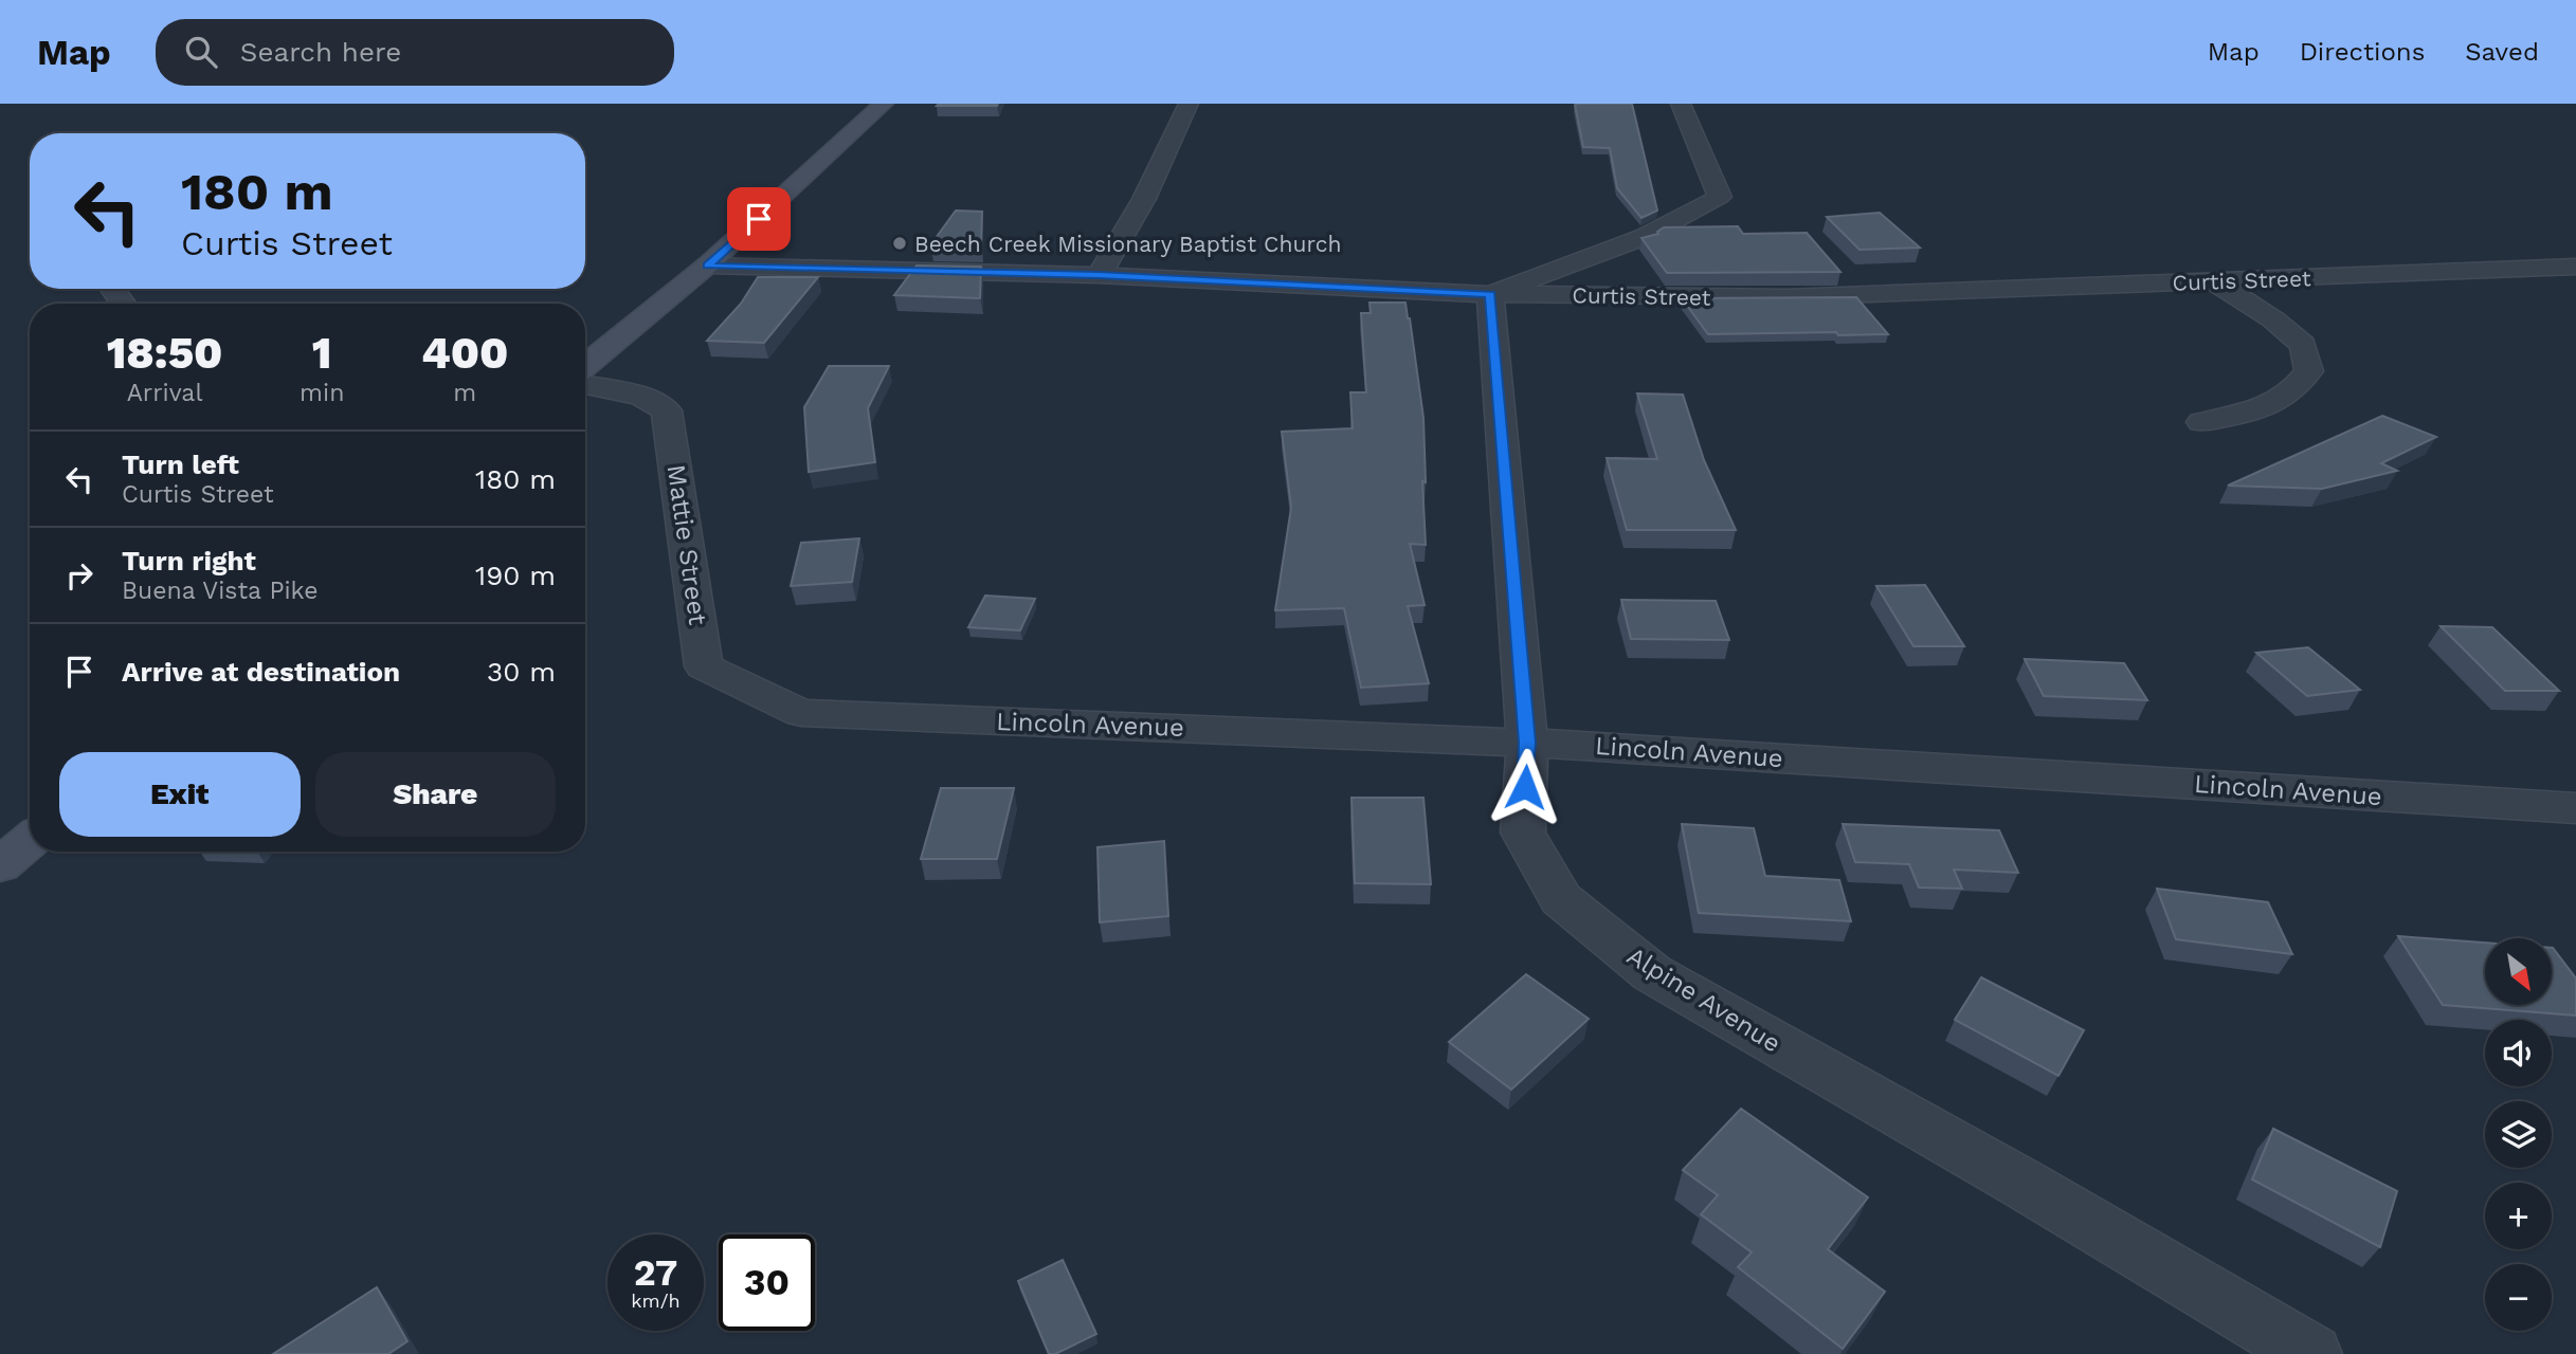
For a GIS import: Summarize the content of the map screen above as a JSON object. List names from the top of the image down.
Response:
{
  "streets": {
    "street": [
      "Curtis Street",
      "Mattie Street",
      "Lincoln Avenue",
      "Alpine Avenue"
    ]
  },
  "crossings": [
    ["Curtis Street", "Alpine Avenue"],
    ["Mattie Street", "Lincoln Avenue"],
    ["Lincoln Avenue", "Alpine Avenue"]
  ],
  "places": ["Beech Creek Missionary Baptist Church"],
  "north": "bottom right",
  "page": {
    "header": "Map",
    "search": "Search here",
    "nav": ["Map", "Directions", "Saved"],
    "turn": ["180 m", "Curtis Street"],
    "eta": [
      "18:50",
      "Arrival",
      "1",
      "min",
      "400",
      "m"
    ],
    "list": [
      {
        "name": "Turn left",
        "note": "Curtis Street",
        "value": "180 m"
      },
      {
        "name": "Turn right",
        "note": "Buena Vista Pike",
        "value": "190 m"
      },
      {
        "name": "Arrive at destination",
        "value": "30 m"
      }
    ],
    "buttons": ["Exit", "Share"],
    "map_buttons": ["+", "−"],
    "speed": "27 km/h",
    "limit": "30"
  }
}
